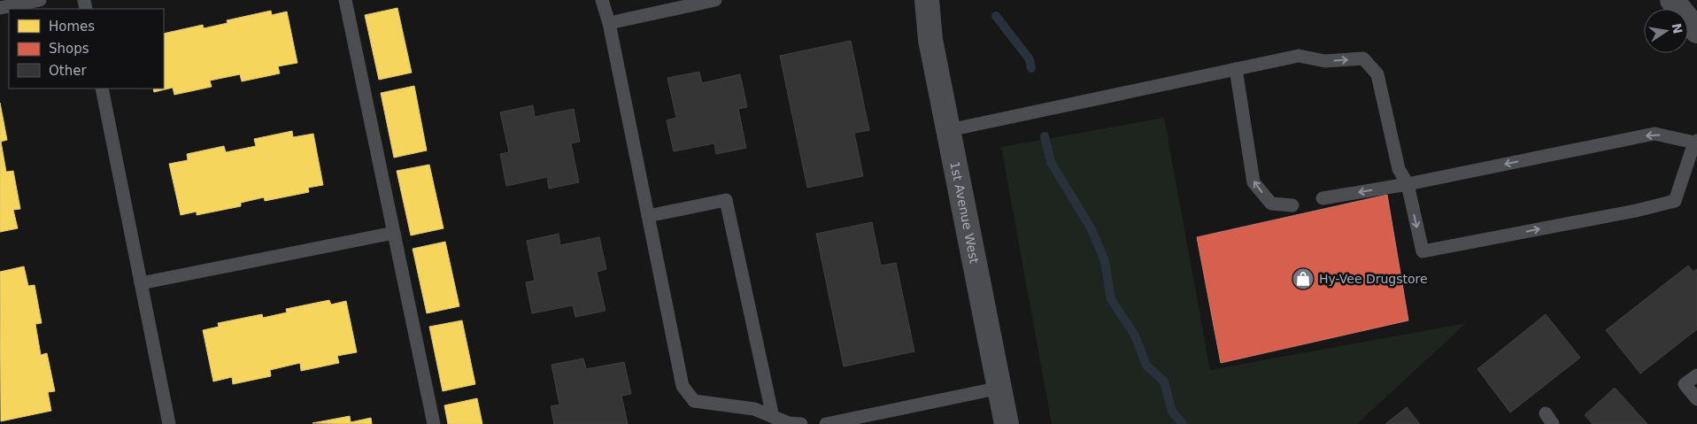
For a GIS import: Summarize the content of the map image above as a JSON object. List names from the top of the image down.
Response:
{
  "streets": {
    "street": ["1st Avenue West"]
  },
  "places": {
    "shop": ["Hy-Vee Drugstore"]
  },
  "legend": ["Homes", "Shops", "Other"],
  "north": "right"
}
